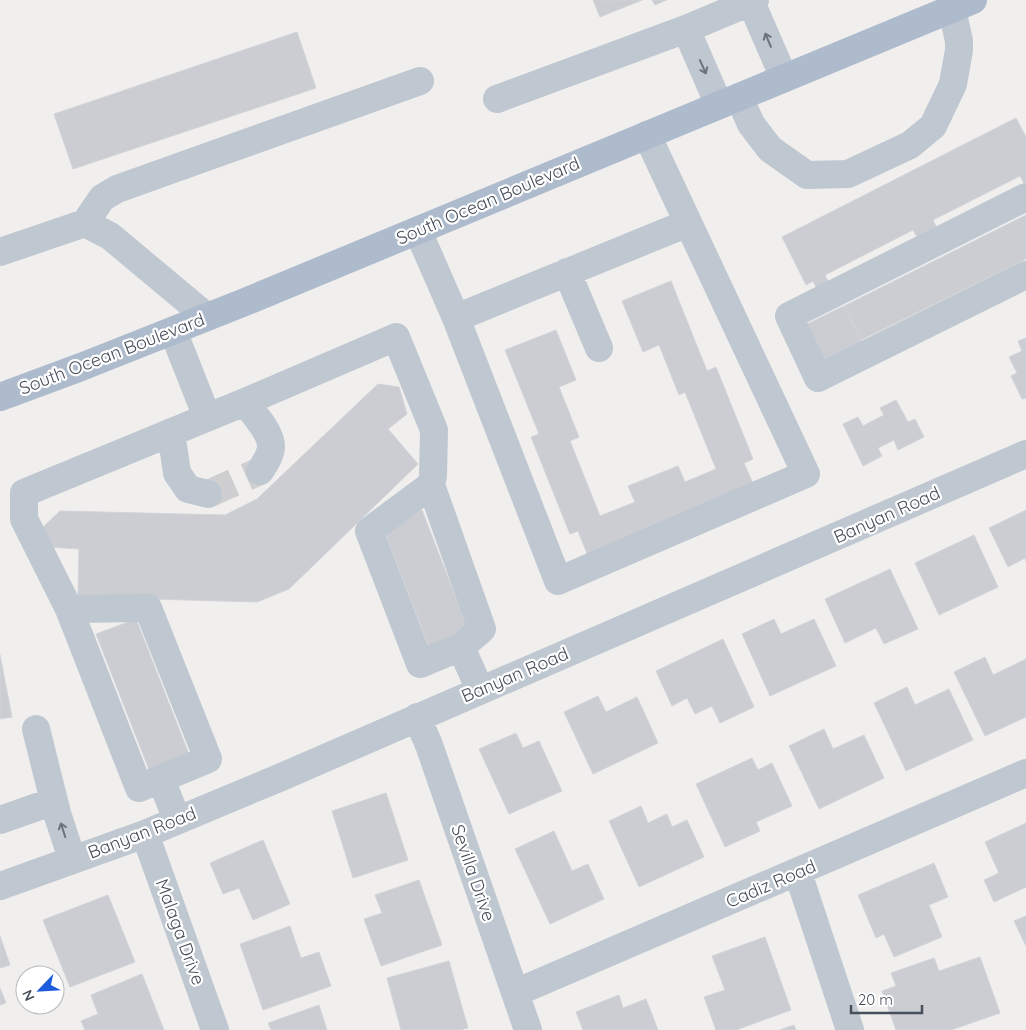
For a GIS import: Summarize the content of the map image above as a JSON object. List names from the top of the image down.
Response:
{
  "streets": {
    "main road": ["South Ocean Boulevard"],
    "street": [
      "Banyan Road",
      "Sevilla Drive",
      "Cadiz Road",
      "Malaga Drive"
    ]
  },
  "crossings": [
    ["Banyan Road", "Sevilla Drive"],
    ["Banyan Road", "Malaga Drive"],
    ["Sevilla Drive", "Cadiz Road"]
  ],
  "scale_bar": "20 m",
  "north": "bottom left"
}
